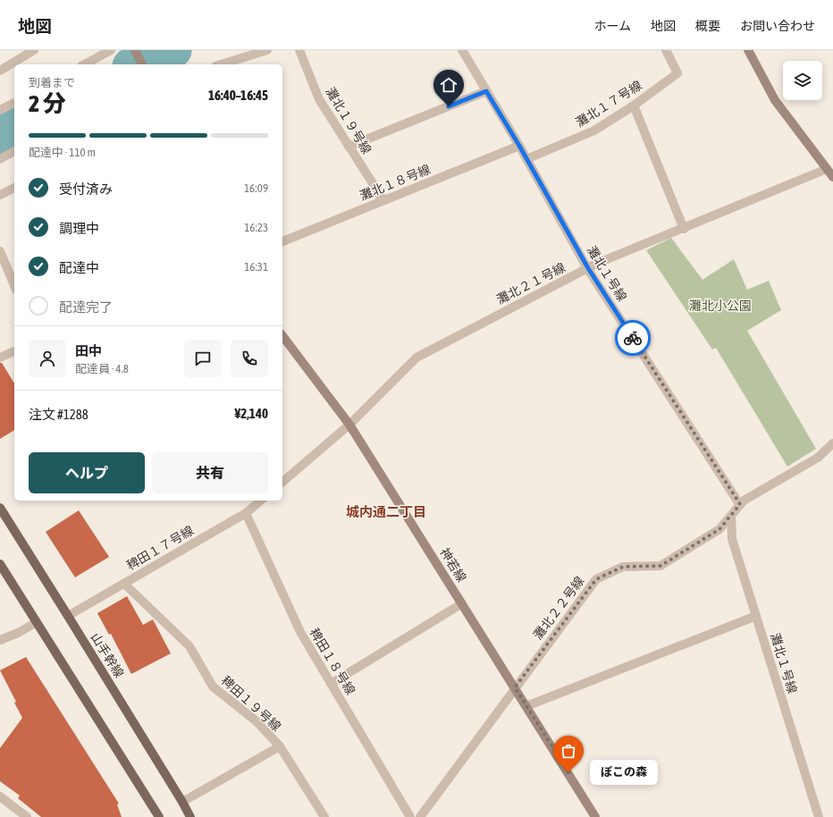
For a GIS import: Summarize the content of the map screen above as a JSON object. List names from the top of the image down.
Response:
{
  "streets": {
    "main road": ["山手幹線"],
    "street": [
      "灘北１７号線",
      "灘北１９号線",
      "灘北１８号線",
      "灘北１号線",
      "灘北２１号線",
      "稗田１７号線",
      "神若線",
      "灘北２２号線",
      "稗田１８号線",
      "稗田１９号線"
    ]
  },
  "crossings": [
    ["灘北１７号線", "灘北１号線"],
    ["灘北１９号線", "灘北１８号線"],
    ["灘北１８号線", "灘北１号線"],
    ["灘北１号線", "灘北２１号線"],
    ["灘北１号線", "灘北２２号線"],
    ["灘北２１号線", "神若線"],
    ["稗田１７号線", "山手幹線"],
    ["稗田１７号線", "稗田１８号線"],
    ["稗田１７号線", "稗田１９号線"],
    ["神若線", "灘北２２号線"]
  ],
  "districts": ["城内通二丁目"],
  "parks": ["灘北小公園"],
  "places": ["ぽこの森"],
  "page": {
    "header": "地図",
    "nav": [
      "ホーム",
      "地図",
      "概要",
      "お問い合わせ"
    ],
    "heading": ["2 分", "到着まで", "16:40–16:45"],
    "panel": [
      "田中",
      "配達員 · 4.8",
      "注文 #1288",
      "¥2,140"
    ],
    "bar": "配達中 · 110 m",
    "list": [
      ["受付済み", "16:09"],
      ["調理中", "16:23"],
      ["配達中", "16:31"],
      "配達完了"
    ],
    "buttons": ["ヘルプ", "共有"],
    "bubble": "ぽこの森"
  }
}
